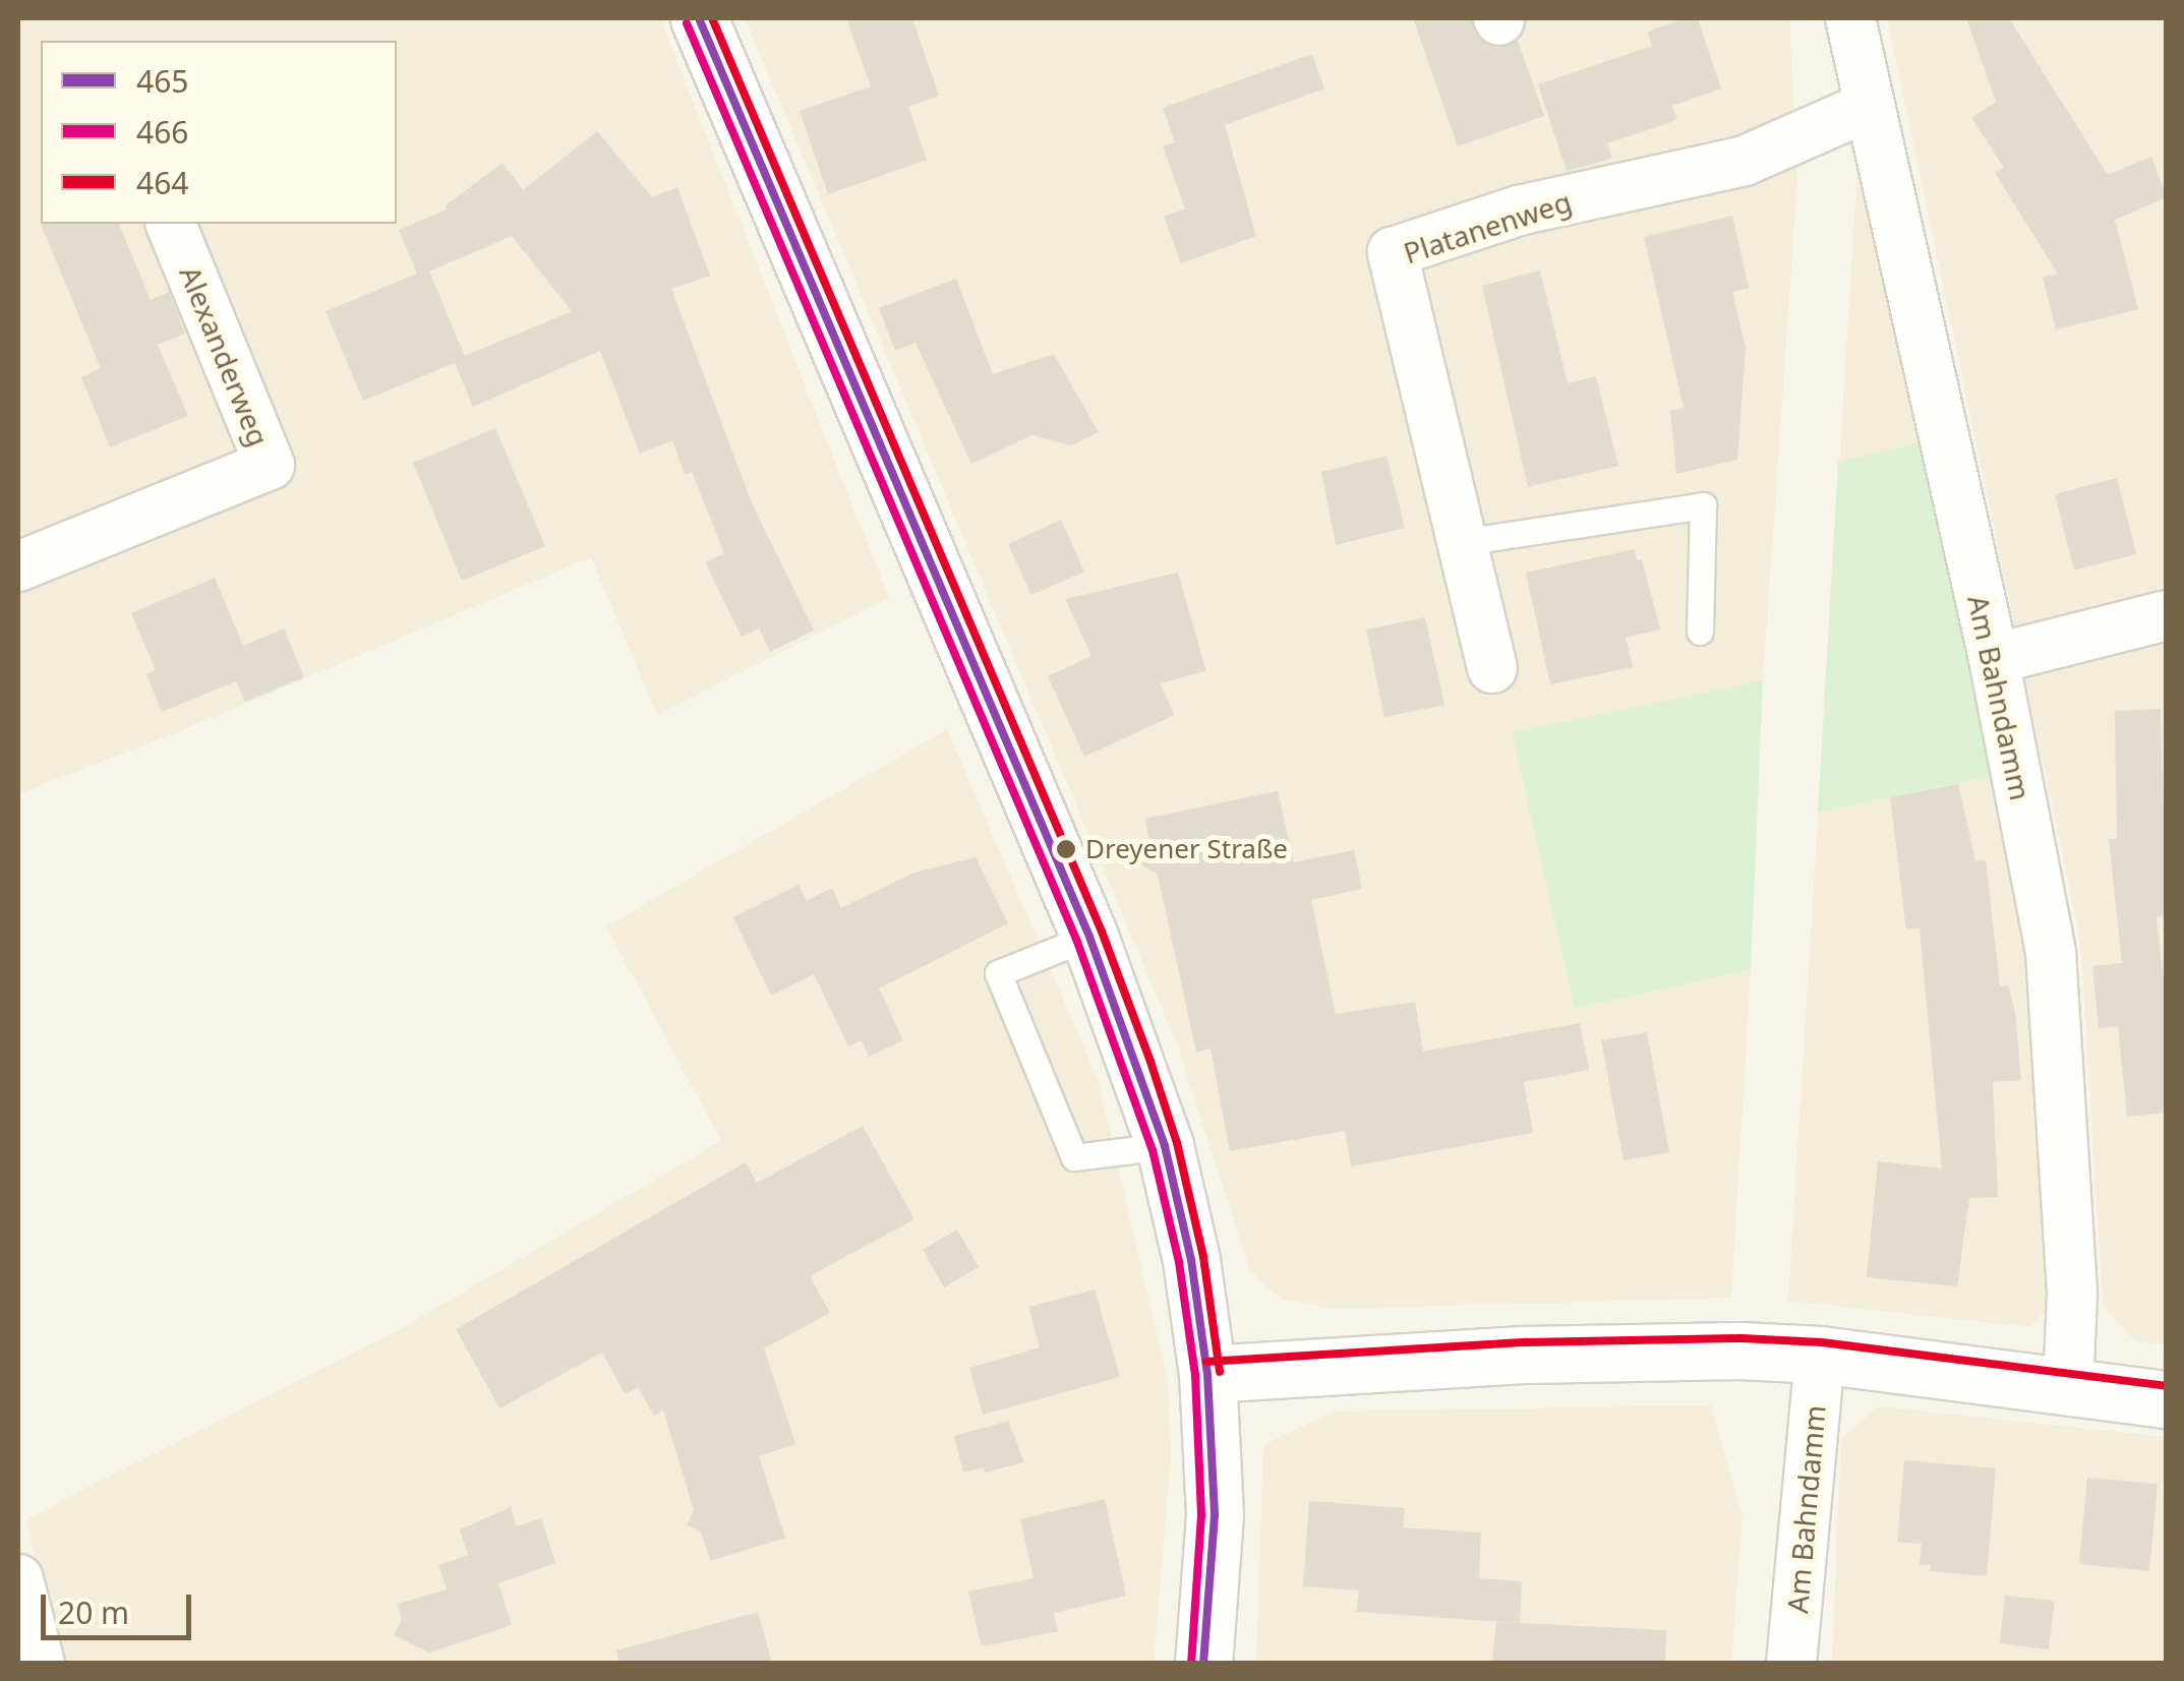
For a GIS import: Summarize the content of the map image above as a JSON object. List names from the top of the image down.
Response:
{
  "streets": {
    "street": ["Platanenweg", "Alexanderweg", "Am Bahndamm"]
  },
  "crossings": [
    ["Platanenweg", "Am Bahndamm"]
  ],
  "places": ["Dreyener Straße"],
  "lines": ["transit line 465", "transit line 464", "transit line 466"],
  "legend": ["465", "466", "464"],
  "scale_bar": "20 m"
}
